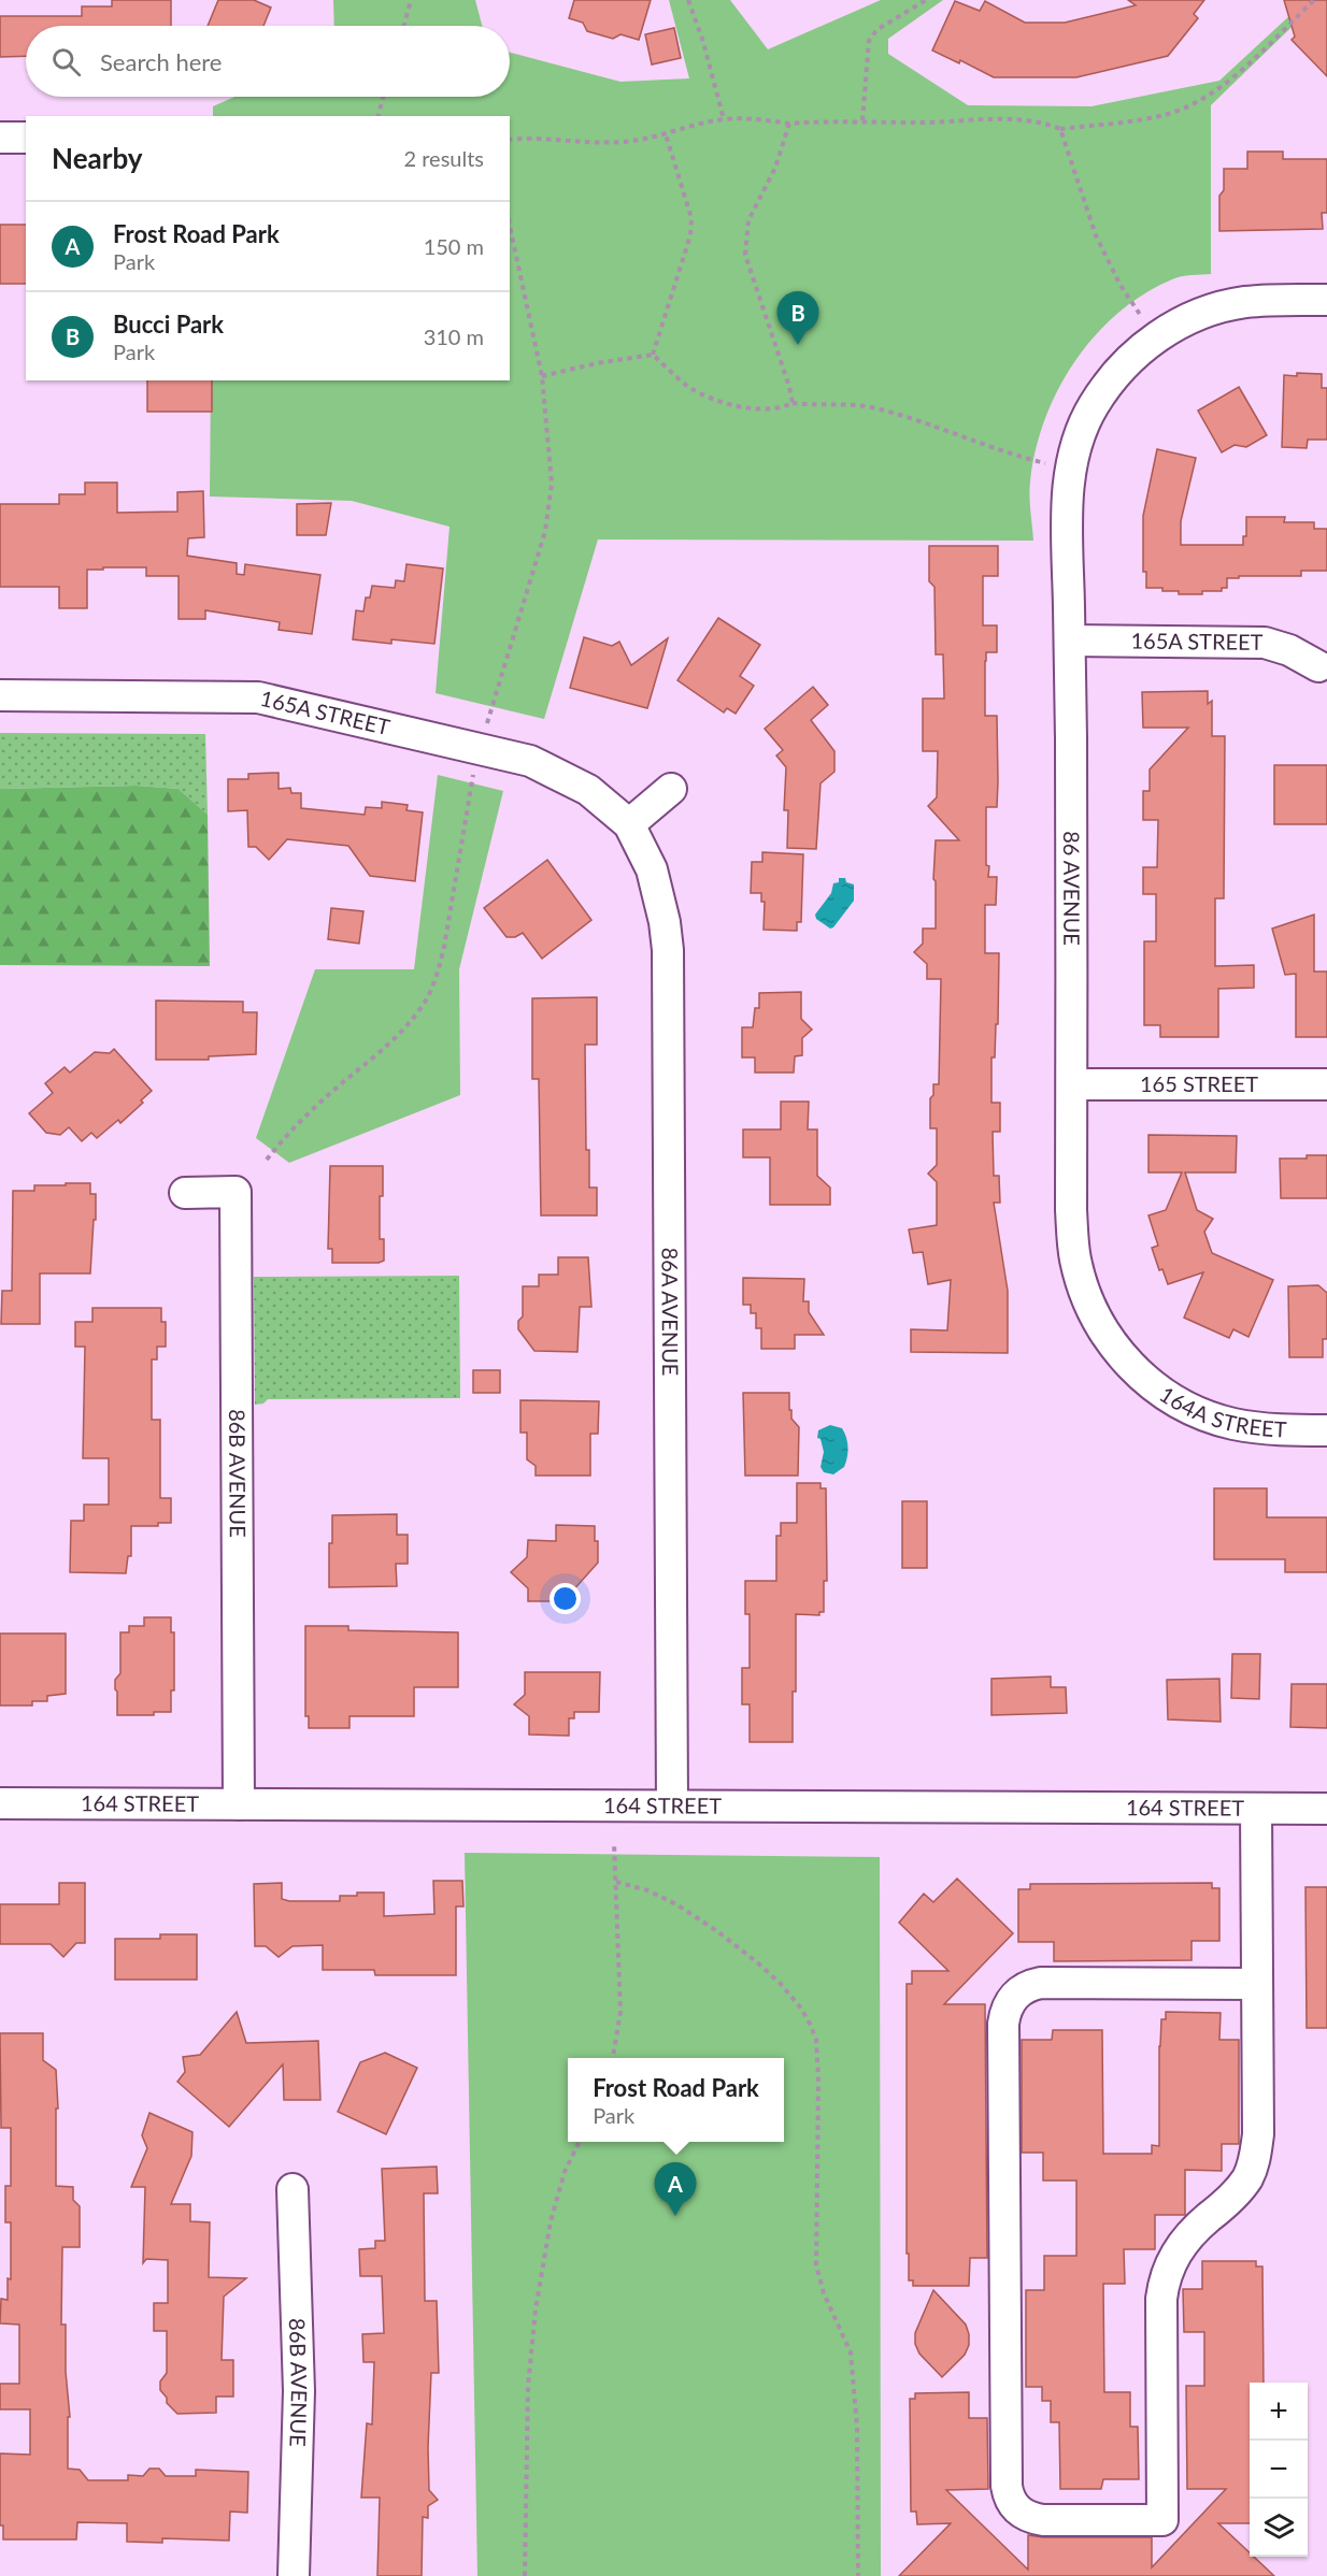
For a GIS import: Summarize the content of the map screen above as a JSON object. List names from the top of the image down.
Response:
{
  "streets": {
    "street": [
      "165A STREET",
      "86 AVENUE",
      "165 STREET",
      "86A AVENUE",
      "164A STREET",
      "86B AVENUE",
      "164 STREET"
    ]
  },
  "crossings": [
    ["165A STREET", "86 AVENUE"],
    ["165A STREET", "86A AVENUE"],
    ["86 AVENUE", "165 STREET"],
    ["86 AVENUE", "164A STREET"],
    ["86A AVENUE", "164 STREET"],
    ["86B AVENUE", "164 STREET"]
  ],
  "page": {
    "search": "Search here",
    "heading": ["Nearby", "2 results"],
    "list": [
      {
        "mark": "A",
        "name": "Frost Road Park",
        "note": "Park",
        "value": "150 m"
      },
      {
        "mark": "B",
        "name": "Bucci Park",
        "note": "Park",
        "value": "310 m"
      }
    ],
    "pins": ["B", "A"],
    "popup": ["Frost Road Park", "Park"],
    "map_buttons": ["+", "−"]
  }
}
